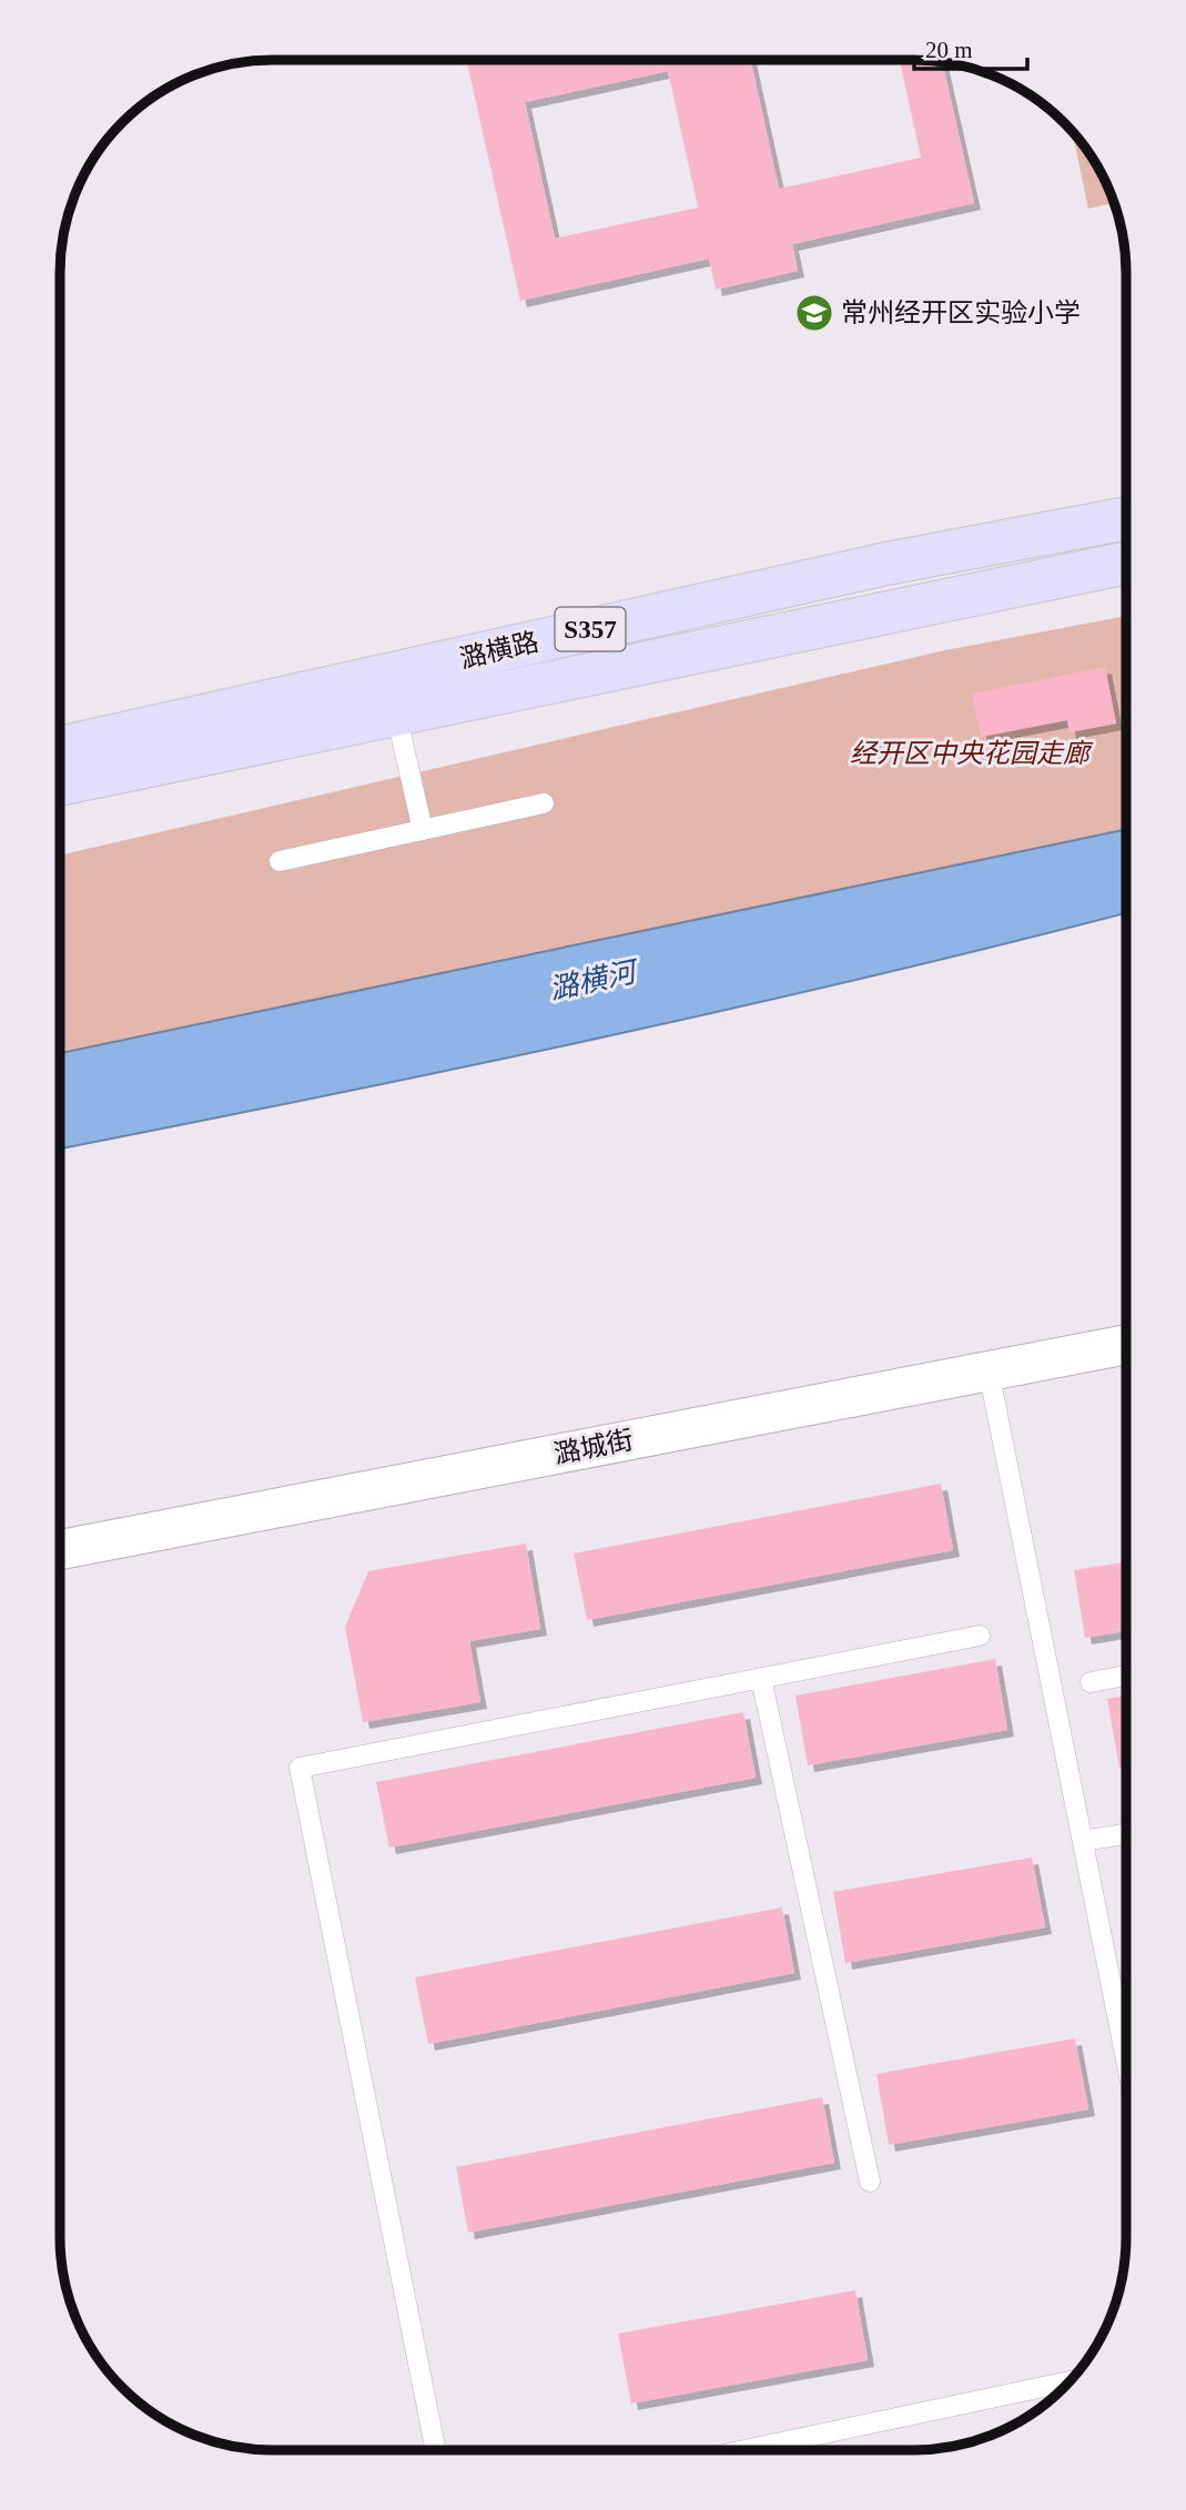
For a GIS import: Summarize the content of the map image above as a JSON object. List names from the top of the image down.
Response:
{
  "streets": {
    "main road": ["S357", "潞横路"],
    "street": ["潞城街"]
  },
  "water": ["潞横河"],
  "parks": ["经开区中央花园走廊"],
  "places": {
    "school or university": ["常州经开区实验小学"]
  },
  "scale_bar": "20 m"
}
